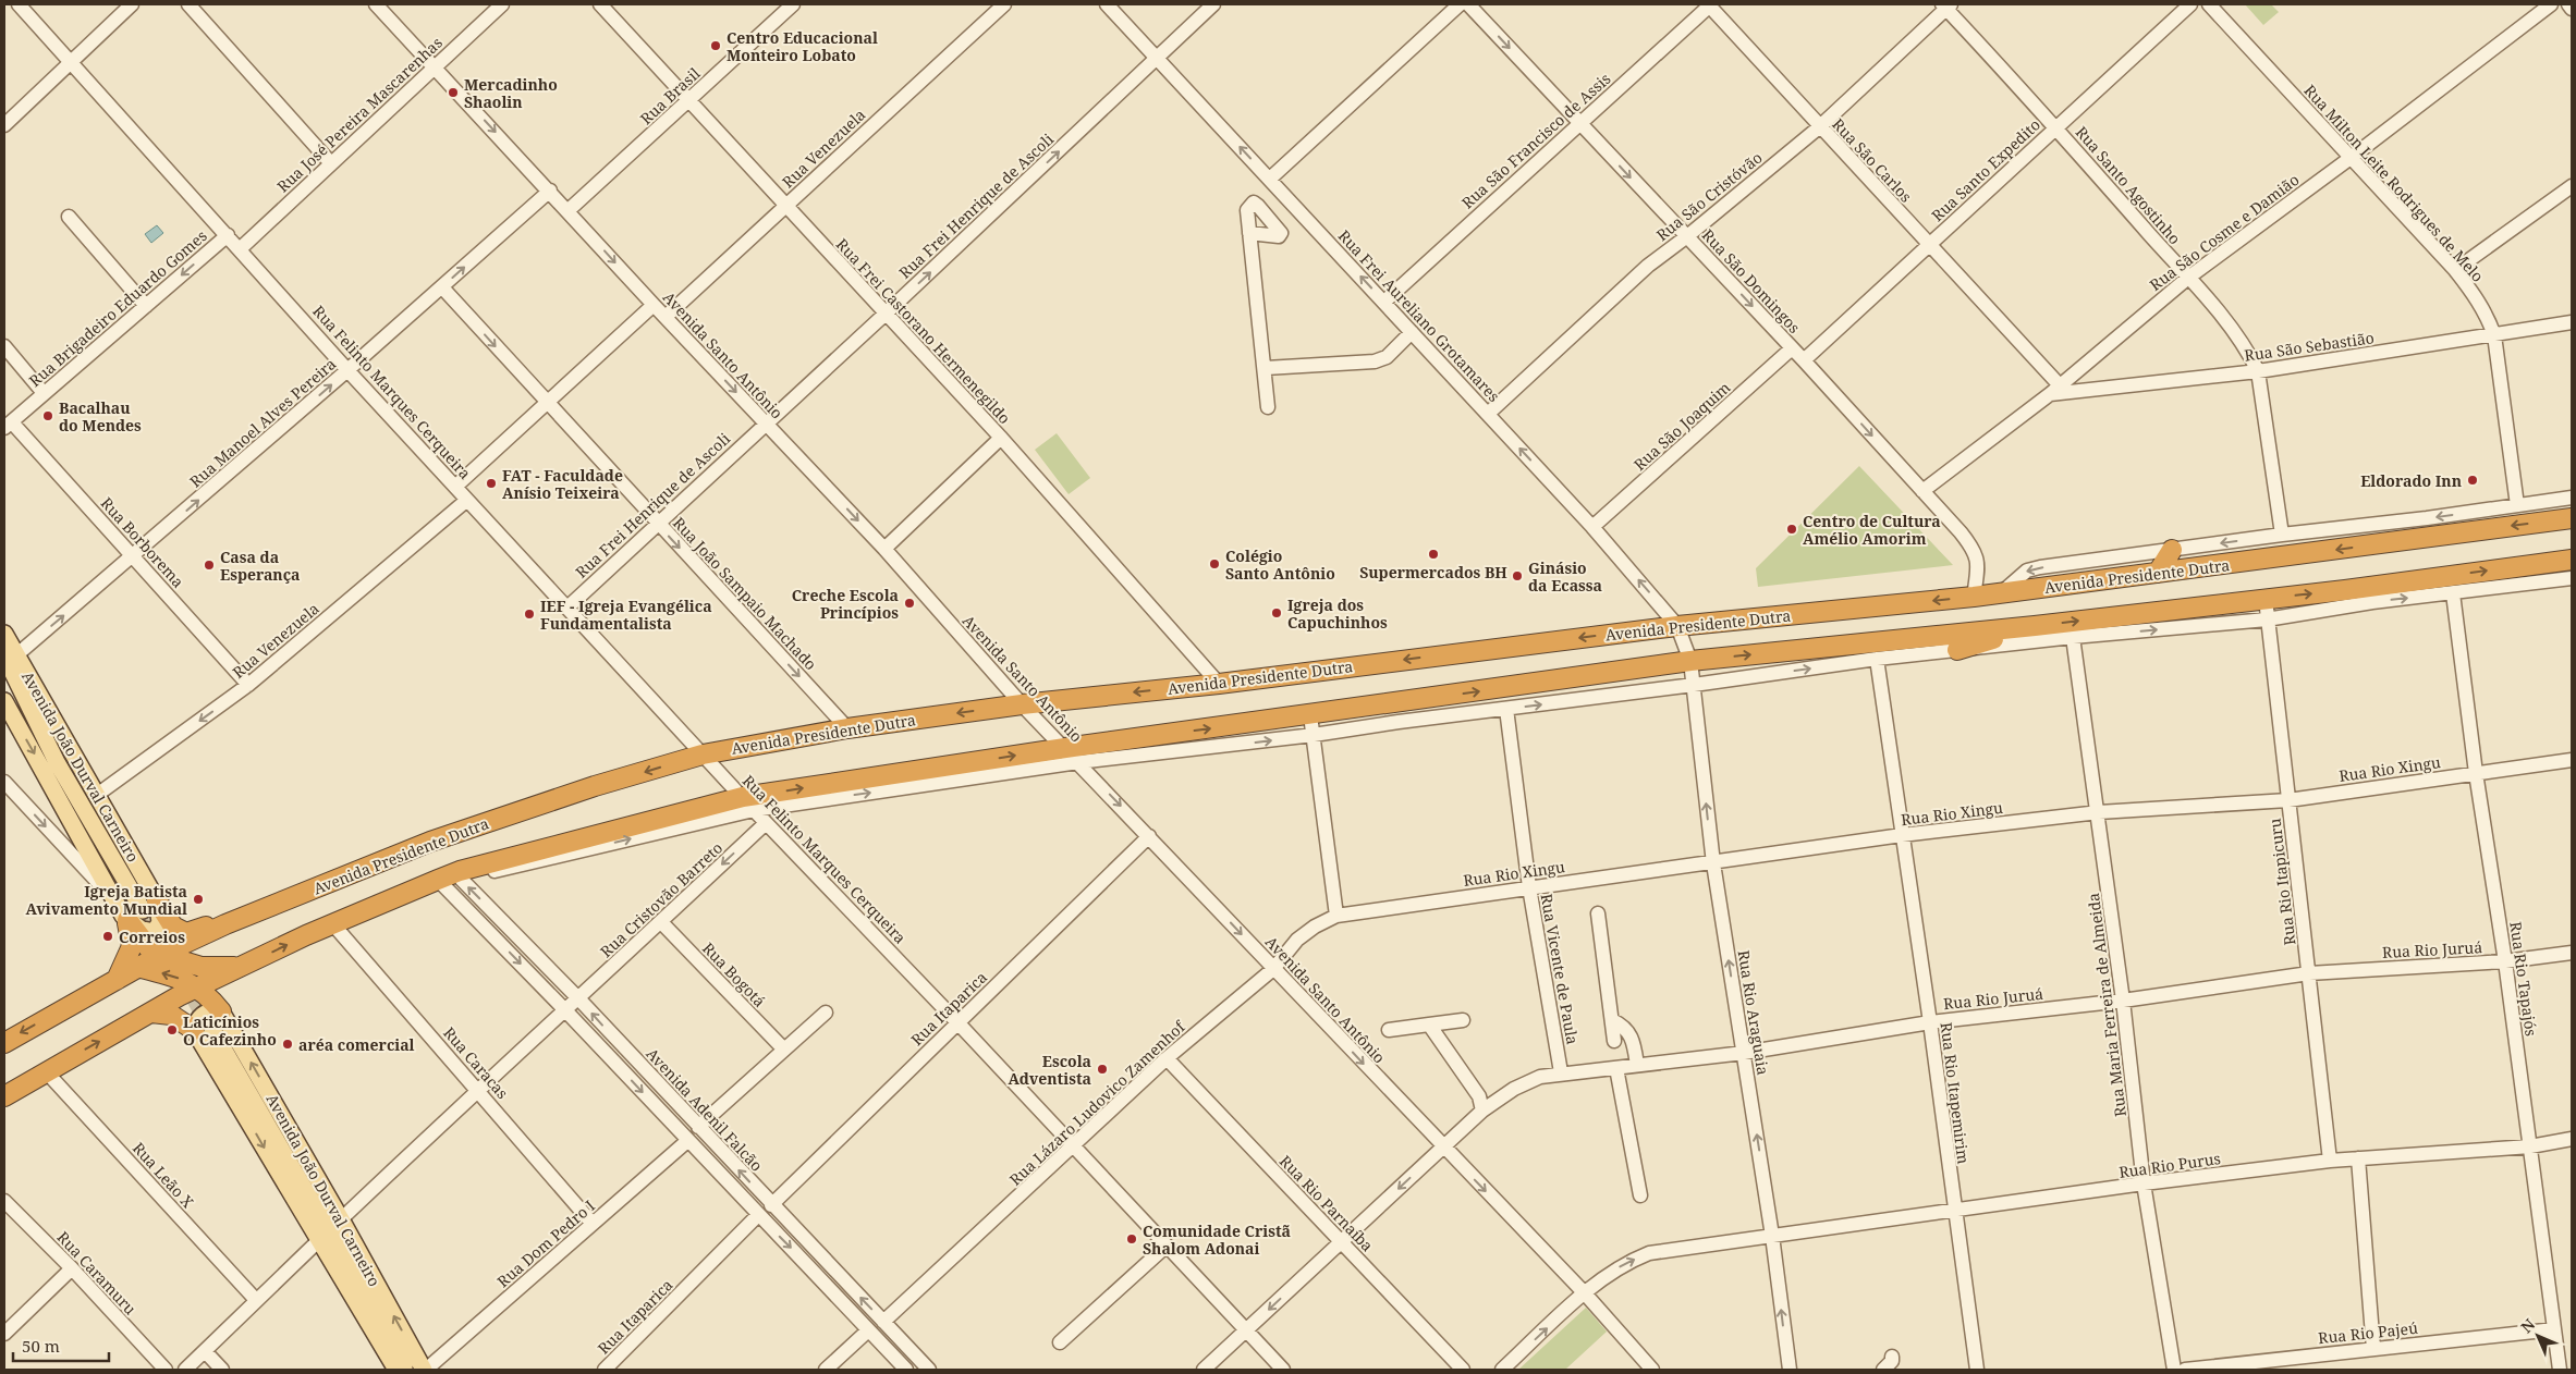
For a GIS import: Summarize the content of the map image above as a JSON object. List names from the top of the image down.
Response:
{
  "streets": {
    "highway": ["Avenida Presidente Dutra"],
    "main road": ["Avenida João Durval Carneiro"],
    "street": [
      "Rua Brasil",
      "Rua José Pereira Mascarenhas",
      "Rua São Francisco de Assis",
      "Rua Venezuela",
      "Rua São Carlos",
      "Rua Santo Expedito",
      "Rua Milton Leite Rodrigues de Melo",
      "Rua Santo Agostinho",
      "Rua São Cristóvão",
      "Rua Frei Henrique de Ascoli",
      "Rua São Cosme e Damião",
      "Rua São Domingos",
      "Rua Brigadeiro Eduardo Gomes",
      "Rua Frei Aureliano Grotamares",
      "Rua Frei Castorano Hermenegildo",
      "Rua São Sebastião",
      "Avenida Santo Antônio",
      "Rua Felinto Marques Cerqueira",
      "Rua Manoel Alves Pereira",
      "Rua São Joaquim",
      "Rua Borborema",
      "Rua João Sampaio Machado",
      "Rua Rio Xingu",
      "Rua Rio Itapicuru",
      "Rua Cristovão Barreto",
      "Rua Rio Juruá",
      "Rua Vicente de Paula",
      "Rua Bogotá",
      "Rua Rio Tapajós",
      "Rua Maria Ferreira de Almeida",
      "Rua Itaparica",
      "Rua Rio Araguaia",
      "Rua Caracas",
      "Rua Rio Itapemirim",
      "Rua Lázaro Ludovico Zamenhof",
      "Avenida Adenil Falcão",
      "Rua Rio Purus",
      "Rua Leão X",
      "Rua Rio Parnaíba",
      "Rua Dom Pedro I",
      "Rua Caramuru",
      "Rua Rio Pajeú"
    ]
  },
  "crossings": [
    ["Rua Brasil", "Rua Frei Castorano Hermenegildo"],
    ["Rua Brasil", "Avenida Santo Antônio"],
    ["Rua José Pereira Mascarenhas", "Avenida Santo Antônio"],
    ["Rua José Pereira Mascarenhas", "Rua Felinto Marques Cerqueira"],
    ["Rua São Francisco de Assis", "Rua São Carlos"],
    ["Rua São Francisco de Assis", "Rua São Domingos"],
    ["Rua São Francisco de Assis", "Rua Frei Aureliano Grotamares"],
    ["Rua Venezuela", "Rua Frei Castorano Hermenegildo"],
    ["Rua Venezuela", "Avenida Santo Antônio"],
    ["Rua Venezuela", "Rua Felinto Marques Cerqueira"],
    ["Rua Venezuela", "Rua Borborema"],
    ["Rua Venezuela", "Avenida João Durval Carneiro"],
    ["Rua São Carlos", "Rua Santo Expedito"],
    ["Rua São Carlos", "Rua São Cristóvão"],
    ["Rua São Carlos", "Rua São Cosme e Damião"],
    ["Rua São Carlos", "Rua São Sebastião"],
    ["Rua Santo Expedito", "Rua Santo Agostinho"],
    ["Rua Santo Expedito", "Rua São Domingos"],
    ["Rua Milton Leite Rodrigues de Melo", "Rua São Cosme e Damião"],
    ["Rua Milton Leite Rodrigues de Melo", "Rua São Sebastião"],
    ["Rua Santo Agostinho", "Rua São Cristóvão"],
    ["Rua Santo Agostinho", "Rua São Cosme e Damião"],
    ["Rua Santo Agostinho", "Rua São Sebastião"],
    ["Rua São Cristóvão", "Rua São Domingos"],
    ["Rua São Cristóvão", "Rua Frei Aureliano Grotamares"],
    ["Rua Frei Henrique de Ascoli", "Rua Frei Aureliano Grotamares"],
    ["Rua Frei Henrique de Ascoli", "Rua Frei Castorano Hermenegildo"],
    ["Rua Frei Henrique de Ascoli", "Avenida Santo Antônio"],
    ["Rua Frei Henrique de Ascoli", "Rua Felinto Marques Cerqueira"],
    ["Rua Frei Henrique de Ascoli", "Rua João Sampaio Machado"],
    ["Rua São Cosme e Damião", "Rua São Domingos"],
    ["Rua São Cosme e Damião", "Rua São Sebastião"],
    ["Rua São Domingos", "Rua São Joaquim"],
    ["Rua São Domingos", "Avenida Presidente Dutra"],
    ["Rua Brigadeiro Eduardo Gomes", "Rua Felinto Marques Cerqueira"],
    ["Rua Brigadeiro Eduardo Gomes", "Rua Borborema"],
    ["Rua Frei Aureliano Grotamares", "Rua São Joaquim"],
    ["Rua Frei Aureliano Grotamares", "Avenida Presidente Dutra"],
    ["Rua Frei Aureliano Grotamares", "Rua Rio Araguaia"],
    ["Rua Frei Castorano Hermenegildo", "Avenida Presidente Dutra"],
    ["Avenida Santo Antônio", "Rua Manoel Alves Pereira"],
    ["Avenida Santo Antônio", "Avenida Presidente Dutra"],
    ["Avenida Santo Antônio", "Rua Rio Juruá"],
    ["Avenida Santo Antônio", "Rua Itaparica"],
    ["Avenida Santo Antônio", "Rua Lázaro Ludovico Zamenhof"],
    ["Avenida Santo Antônio", "Rua Rio Purus"],
    ["Rua Felinto Marques Cerqueira", "Rua Manoel Alves Pereira"],
    ["Rua Felinto Marques Cerqueira", "Avenida Presidente Dutra"],
    ["Rua Felinto Marques Cerqueira", "Rua Cristovão Barreto"],
    ["Rua Felinto Marques Cerqueira", "Rua Rio Juruá"],
    ["Rua Felinto Marques Cerqueira", "Rua Itaparica"],
    ["Rua Felinto Marques Cerqueira", "Rua Lázaro Ludovico Zamenhof"],
    ["Rua Manoel Alves Pereira", "Rua Borborema"],
    ["Rua Manoel Alves Pereira", "Rua João Sampaio Machado"],
    ["Rua Manoel Alves Pereira", "Avenida João Durval Carneiro"],
    ["Avenida Presidente Dutra", "Rua João Sampaio Machado"],
    ["Avenida João Durval Carneiro", "Rua Cristovão Barreto"],
    ["Avenida João Durval Carneiro", "Rua Dom Pedro I"],
    ["Rua Rio Xingu", "Rua Rio Itapicuru"],
    ["Rua Rio Xingu", "Rua Vicente de Paula"],
    ["Rua Rio Xingu", "Rua Rio Tapajós"],
    ["Rua Rio Xingu", "Rua Maria Ferreira de Almeida"],
    ["Rua Rio Xingu", "Rua Rio Araguaia"],
    ["Rua Rio Xingu", "Rua Rio Itapemirim"],
    ["Rua Rio Xingu", "Rua Lázaro Ludovico Zamenhof"],
    ["Rua Rio Itapicuru", "Rua Rio Juruá"],
    ["Rua Rio Itapicuru", "Rua Rio Purus"],
    ["Rua Cristovão Barreto", "Rua Bogotá"],
    ["Rua Cristovão Barreto", "Rua Caracas"],
    ["Rua Cristovão Barreto", "Avenida Adenil Falcão"],
    ["Rua Rio Juruá", "Rua Vicente de Paula"],
    ["Rua Rio Juruá", "Rua Rio Tapajós"],
    ["Rua Rio Juruá", "Rua Maria Ferreira de Almeida"],
    ["Rua Rio Juruá", "Rua Rio Araguaia"],
    ["Rua Rio Juruá", "Rua Rio Itapemirim"],
    ["Rua Rio Juruá", "Rua Rio Parnaíba"],
    ["Rua Rio Tapajós", "Rua Rio Purus"],
    ["Rua Rio Tapajós", "Rua Rio Pajeú"],
    ["Rua Maria Ferreira de Almeida", "Rua Rio Purus"],
    ["Rua Itaparica", "Avenida Adenil Falcão"],
    ["Rua Rio Araguaia", "Rua Rio Purus"],
    ["Rua Caracas", "Rua Dom Pedro I"],
    ["Rua Rio Itapemirim", "Rua Rio Purus"],
    ["Rua Lázaro Ludovico Zamenhof", "Avenida Adenil Falcão"],
    ["Rua Lázaro Ludovico Zamenhof", "Rua Rio Parnaíba"]
  ],
  "one_way": [
    "Rua Frei Henrique de Ascoli",
    "Rua São Domingos",
    "Rua Brigadeiro Eduardo Gomes",
    "Rua Frei Aureliano Grotamares",
    "Avenida Santo Antônio",
    "Rua Manoel Alves Pereira",
    "Rua João Sampaio Machado",
    "Rua Rio Araguaia"
  ],
  "places": [
    "Centro Educacional Monteiro Lobato",
    "Mercadinho Shaolin",
    "Bacalhau do Mendes",
    "Eldorado Inn",
    "FAT - Faculdade Anísio Teixeira",
    "Centro de Cultura Amélio Amorim",
    "Supermercados BH",
    "Colégio Santo Antônio",
    "Casa da Esperança",
    "Ginásio da Ecassa",
    "Creche Escola Princípios",
    "Igreja dos Capuchinhos",
    "IEF - Igreja Evangélica Fundamentalista",
    "Igreja Batista Avivamento Mundial",
    "Correios",
    "Laticínios O Cafezinho",
    "aréa comercial",
    "Escola Adventista",
    "Comunidade Cristã Shalom Adonai"
  ],
  "scale_bar": "50 m",
  "north": "top left"
}
